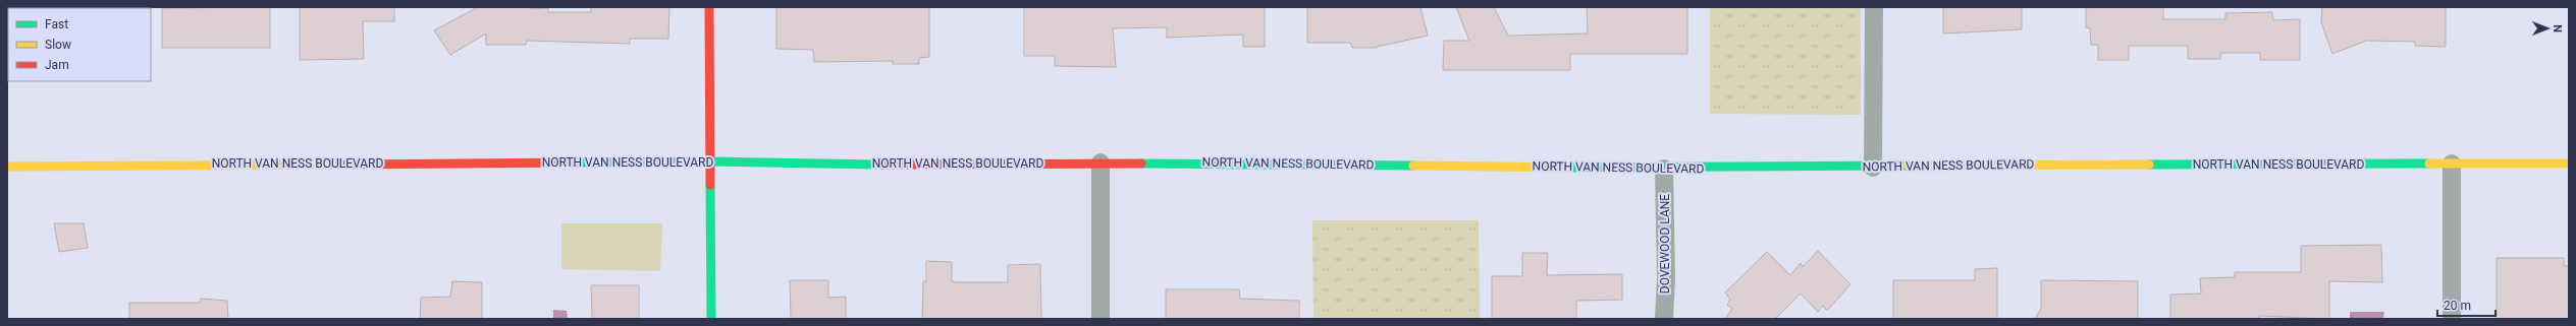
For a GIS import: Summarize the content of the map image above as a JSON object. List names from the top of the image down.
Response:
{
  "streets": {
    "street": ["NORTH VAN NESS BOULEVARD", "DOVEWOOD LANE"]
  },
  "crossings": [
    ["NORTH VAN NESS BOULEVARD", "DOVEWOOD LANE"]
  ],
  "legend": ["Fast", "Slow", "Jam"],
  "scale_bar": "20 m",
  "north": "right"
}
